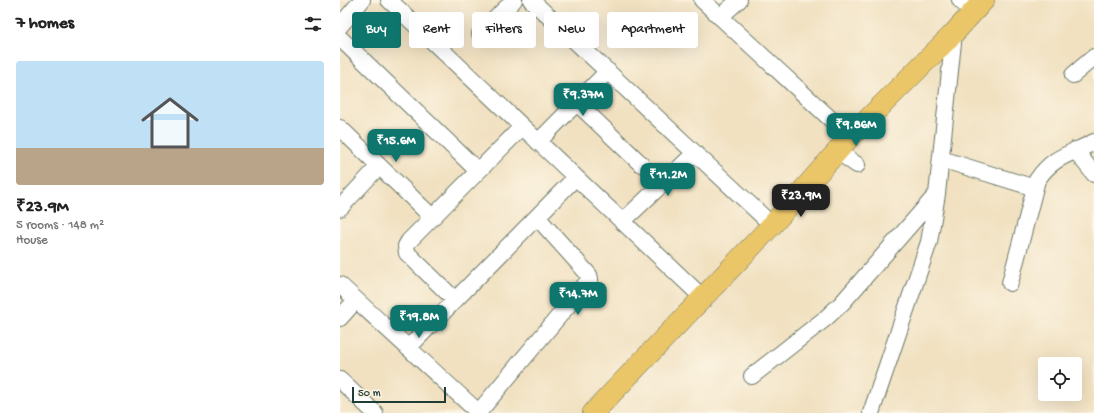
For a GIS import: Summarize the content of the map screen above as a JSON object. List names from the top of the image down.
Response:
{
  "scale_bar": "50 m",
  "page": {
    "heading": "7 homes",
    "chip": [
      "Buy",
      "Rent",
      "Filters",
      "New",
      "Apartment"
    ],
    "list": [
      {
        "name": "₹23.9M",
        "note": "5 rooms · 148 m² · House"
      }
    ],
    "price": [
      "₹9.37M",
      "₹9.86M",
      "₹15.6M",
      "₹11.2M",
      "₹23.9M",
      "₹14.7M",
      "₹19.8M"
    ],
    "scale": "50 m"
  }
}
